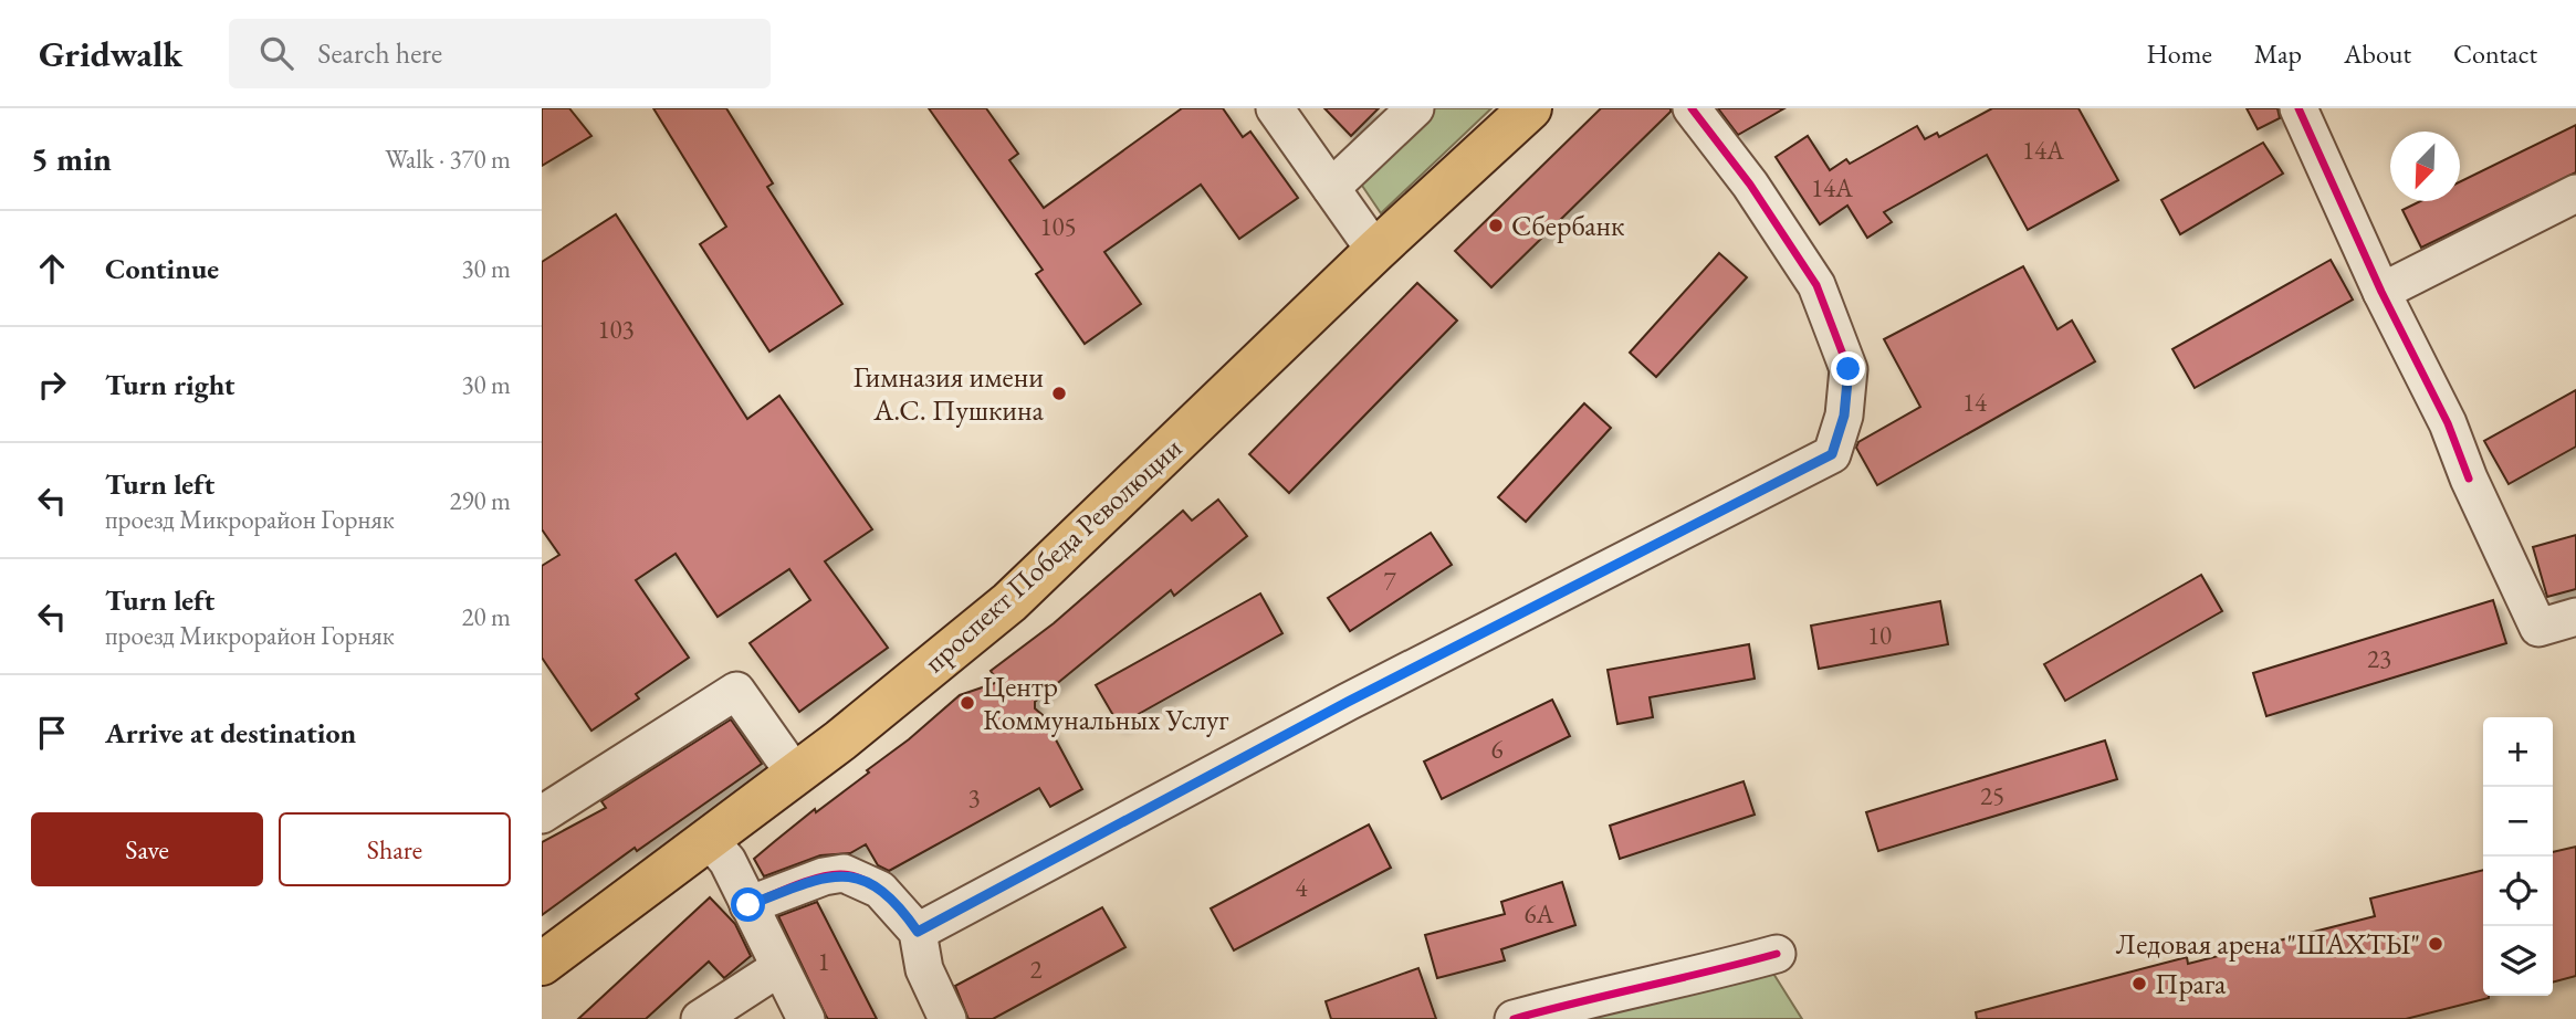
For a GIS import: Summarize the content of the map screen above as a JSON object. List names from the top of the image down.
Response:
{
  "streets": {
    "main road": ["проспект Победа Революции"]
  },
  "places": [
    "Сбербанк",
    "Гимназия имени А.С. Пушкина",
    "Центр Коммунальных Услуг",
    "Ледовая арена \"ШАХТЫ\"",
    "Прага"
  ],
  "house_numbers": [
    "14А",
    "14А",
    "105",
    "103",
    "14",
    "7",
    "10",
    "23",
    "6",
    "25",
    "3",
    "4",
    "6А",
    "1",
    "2"
  ],
  "north": "bottom left",
  "page": {
    "header": "Gridwalk",
    "search": "Search here",
    "nav": [
      "Home",
      "Map",
      "About",
      "Contact"
    ],
    "heading": ["5 min", "Walk · 370 m"],
    "list": [
      ["Continue", "30 m"],
      ["Turn right", "30 m"],
      ["Turn left", "проезд Микрорайон Горняк", "290 m"],
      ["Turn left", "проезд Микрорайон Горняк", "20 m"],
      "Arrive at destination"
    ],
    "map_buttons": ["+", "−"],
    "buttons": ["Save", "Share"]
  }
}
